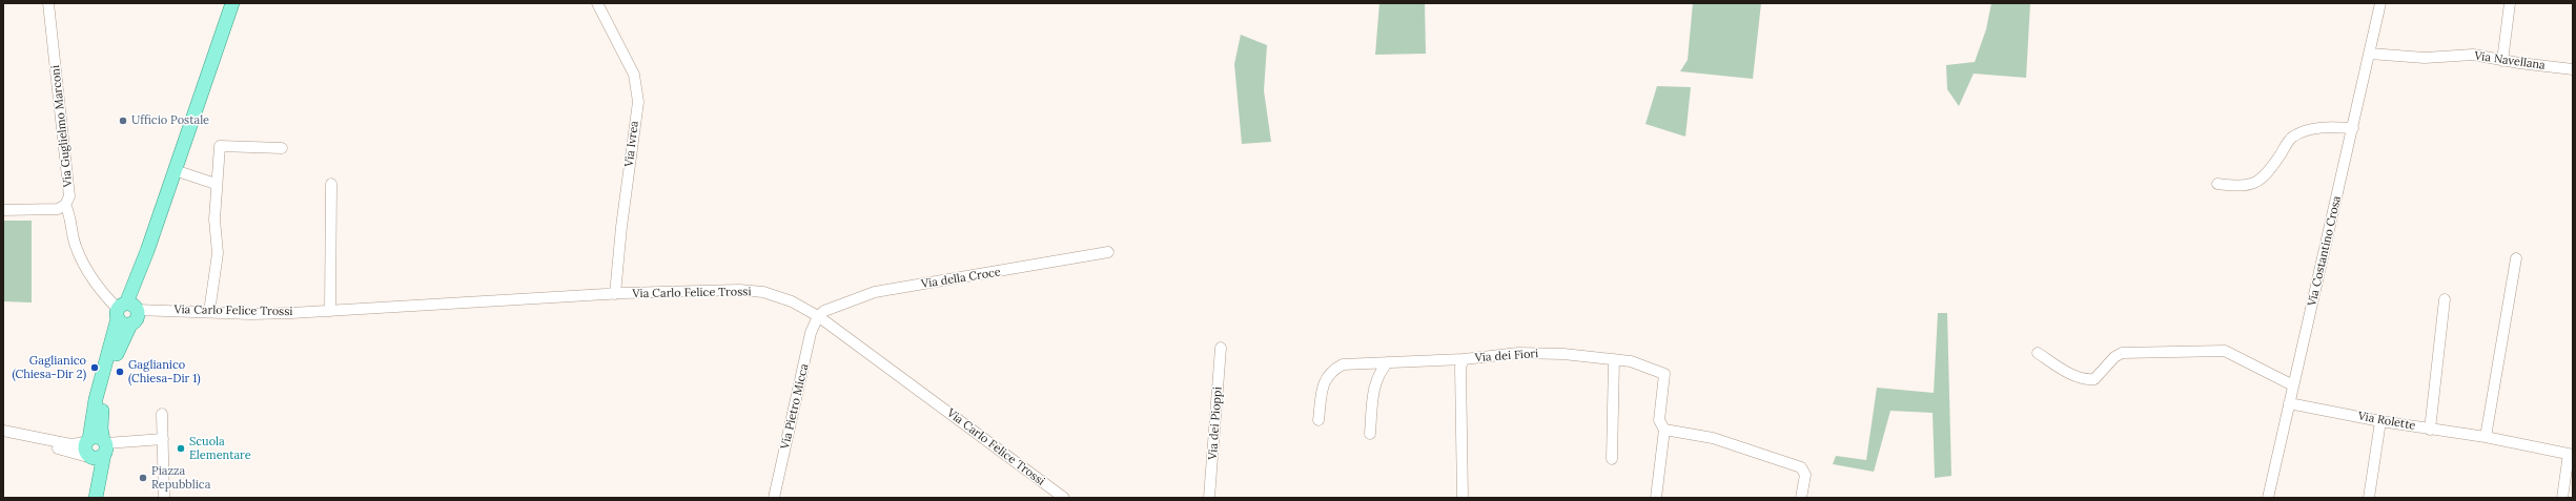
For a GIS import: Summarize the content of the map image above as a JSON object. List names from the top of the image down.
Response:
{
  "streets": {
    "street": [
      "Via Navellana",
      "Via Guglielmo Marconi",
      "Via Ivrea",
      "Via Costantino Crosa",
      "Via della Croce",
      "Via Carlo Felice Trossi",
      "Via dei Fiori",
      "Via Pietro Micca",
      "Via Rolette",
      "Via dei Pioppi"
    ]
  },
  "crossings": [
    ["Via Navellana", "Via Costantino Crosa"],
    ["Via Guglielmo Marconi", "Via Carlo Felice Trossi"],
    ["Via Ivrea", "Via Carlo Felice Trossi"],
    ["Via Costantino Crosa", "Via Rolette"],
    ["Via della Croce", "Via Carlo Felice Trossi"],
    ["Via della Croce", "Via Pietro Micca"],
    ["Via Carlo Felice Trossi", "Via Pietro Micca"]
  ],
  "places": [
    "Ufficio Postale",
    "Gaglianico (Chiesa-Dir 2)",
    "Gaglianico (Chiesa-Dir 1)",
    "Scuola Elementare",
    "Piazza Repubblica"
  ]
}
